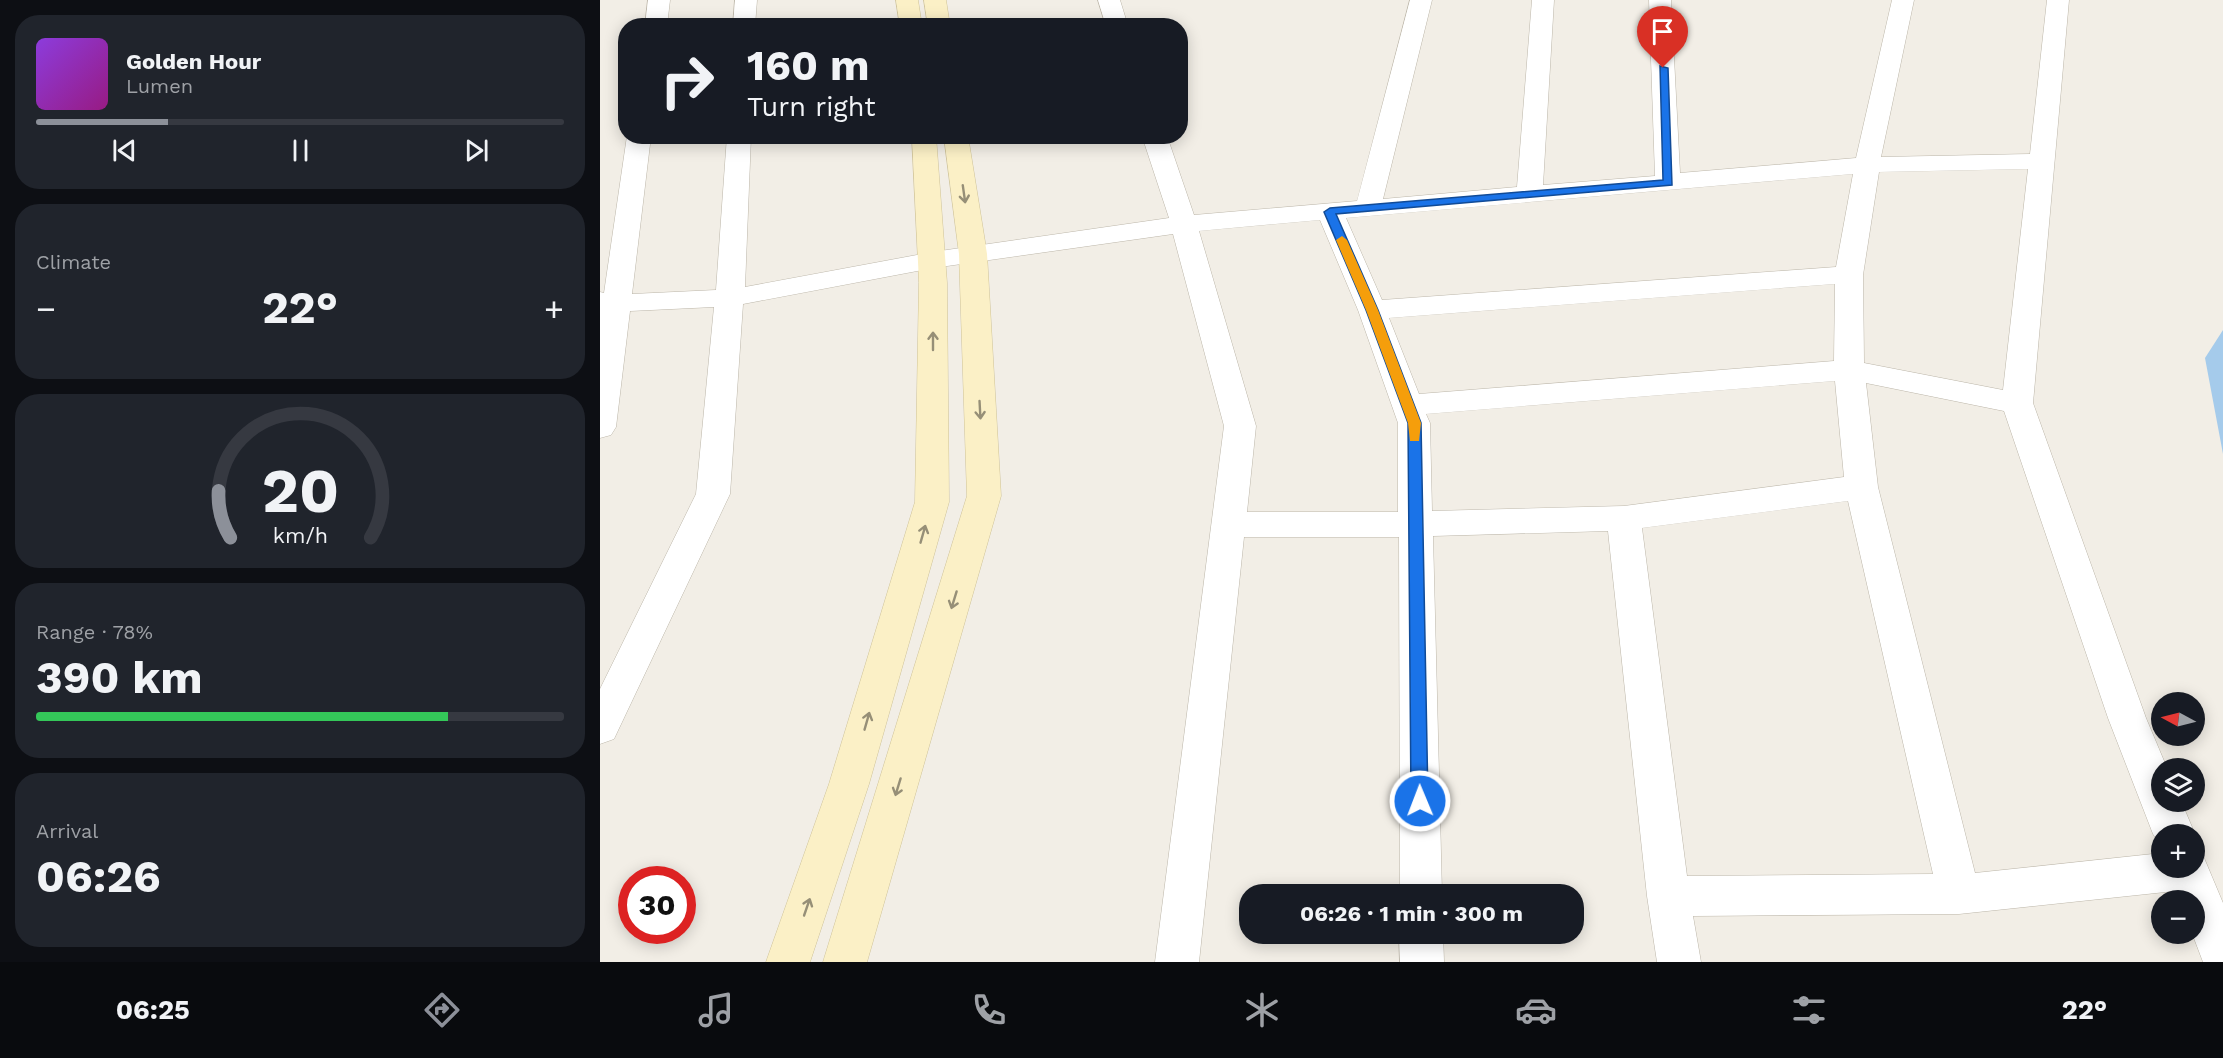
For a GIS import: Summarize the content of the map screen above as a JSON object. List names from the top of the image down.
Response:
{
  "north": "left",
  "page": {
    "turn": ["160 m", "Turn right"],
    "song": ["Golden Hour", "Lumen"],
    "tile": [
      "Climate",
      ["Range · 78%", "390 km"],
      ["Arrival", "06:26"]
    ],
    "heat": ["−", "22°", "+"],
    "map_buttons": ["+", "−"],
    "limit": "30",
    "trip": "06:26 · 1 min · 300 m",
    "tabs": ["06:25", "22°"],
    "gauge": ["20", "km/h"]
  }
}
